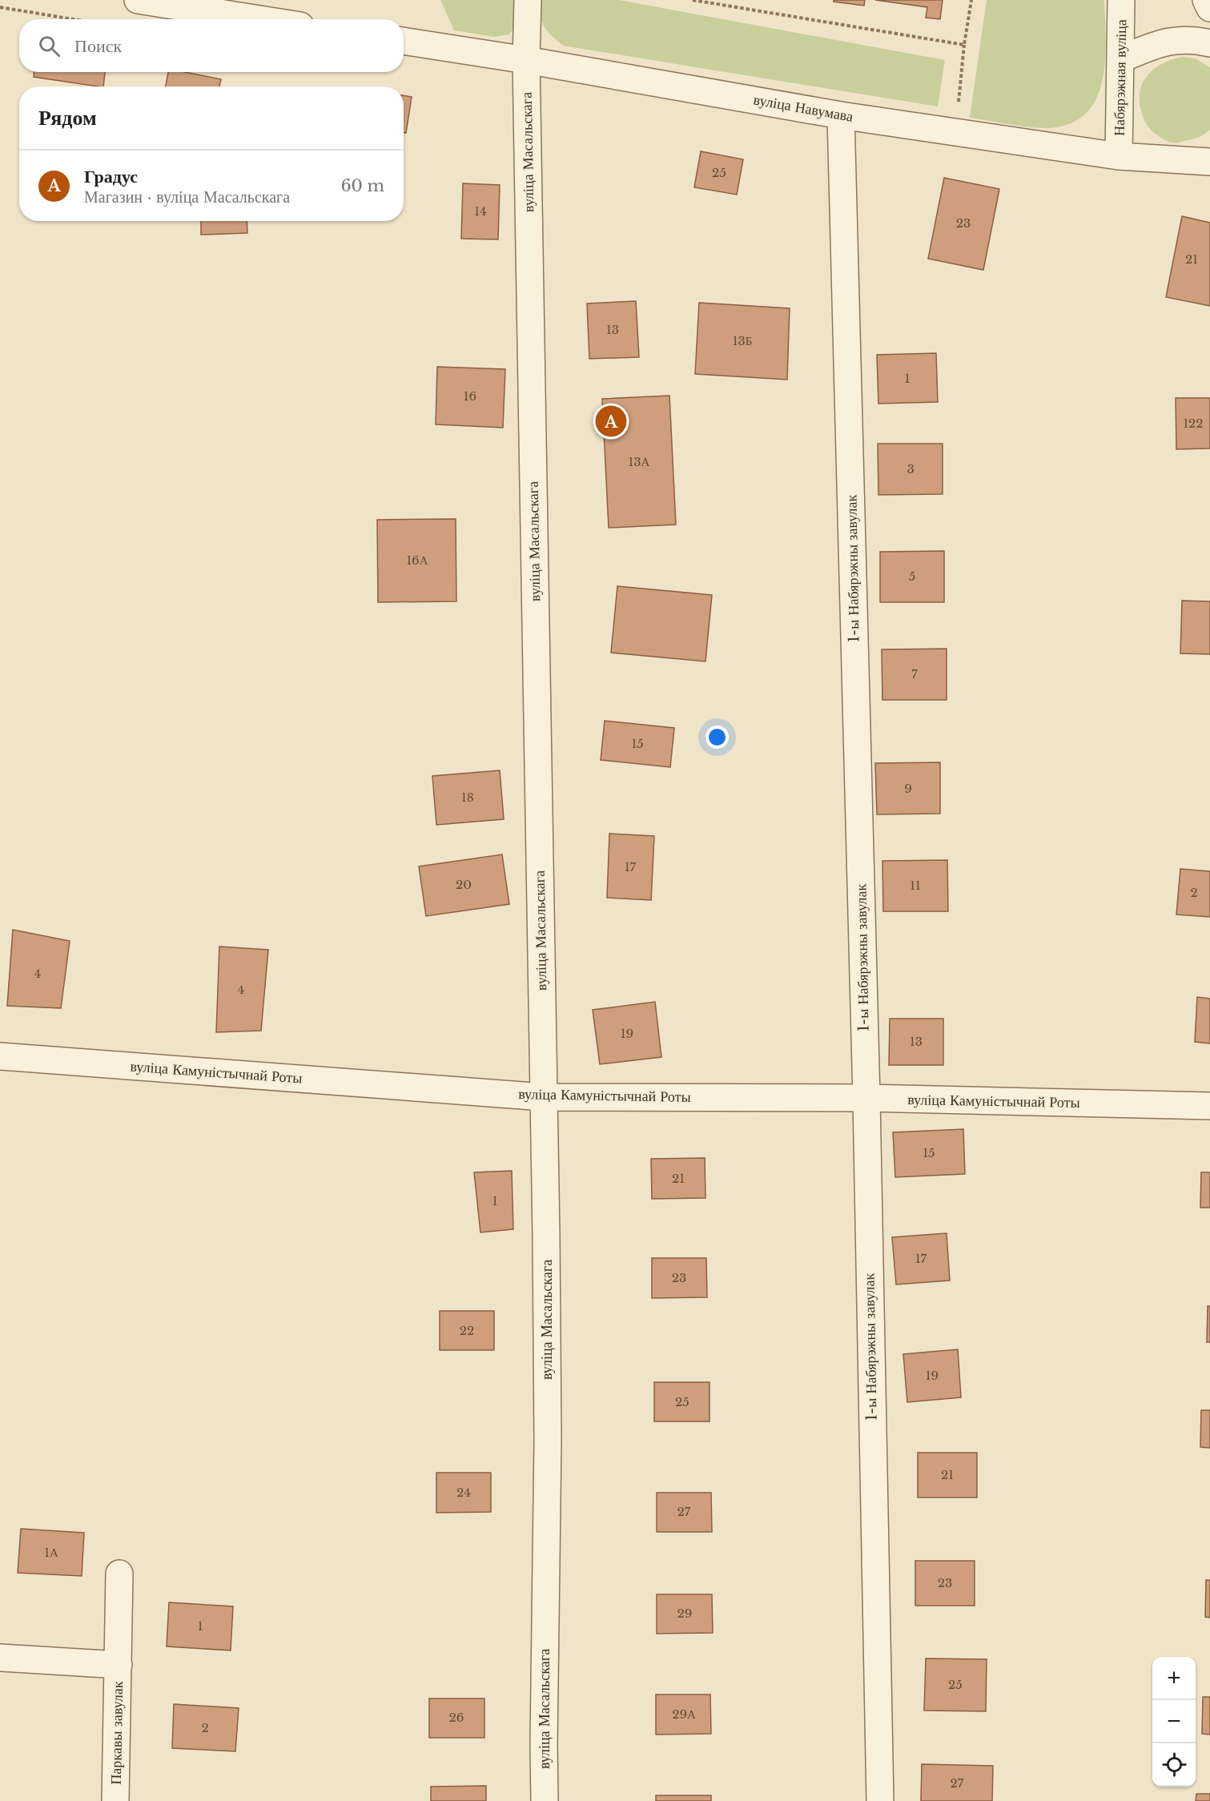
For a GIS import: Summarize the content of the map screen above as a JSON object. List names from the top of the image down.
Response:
{
  "streets": {
    "street": [
      "Набярэжная вуліца",
      "вуліца Навумава",
      "вуліца Масальскага",
      "1-ы Набярэжны завулак",
      "вуліца Камуністычнай Роты",
      "Паркавы завулак"
    ]
  },
  "crossings": [
    ["Набярэжная вуліца", "вуліца Навумава"],
    ["вуліца Навумава", "вуліца Масальскага"],
    ["вуліца Навумава", "1-ы Набярэжны завулак"],
    ["вуліца Масальскага", "вуліца Камуністычнай Роты"],
    ["1-ы Набярэжны завулак", "вуліца Камуністычнай Роты"]
  ],
  "house_numbers": [
    "25",
    "14",
    "23",
    "21",
    "13",
    "13Б",
    "1",
    "16",
    "122",
    "13А",
    "3",
    "16А",
    "5",
    "7",
    "15",
    "9",
    "18",
    "17",
    "20",
    "11",
    "2",
    "4",
    "4",
    "19",
    "13",
    "15",
    "21",
    "1",
    "17",
    "23",
    "22",
    "19",
    "25",
    "21",
    "24",
    "27",
    "1А",
    "23",
    "29",
    "1",
    "25",
    "29А",
    "26",
    "2",
    "27"
  ],
  "page": {
    "search": "Поиск",
    "heading": "Рядом",
    "list": [
      {
        "mark": "A",
        "name": "Градус",
        "note": "Магазин · вуліца Масальскага",
        "value": "60 m"
      }
    ],
    "pins": "A",
    "map_buttons": ["+", "−"]
  }
}
